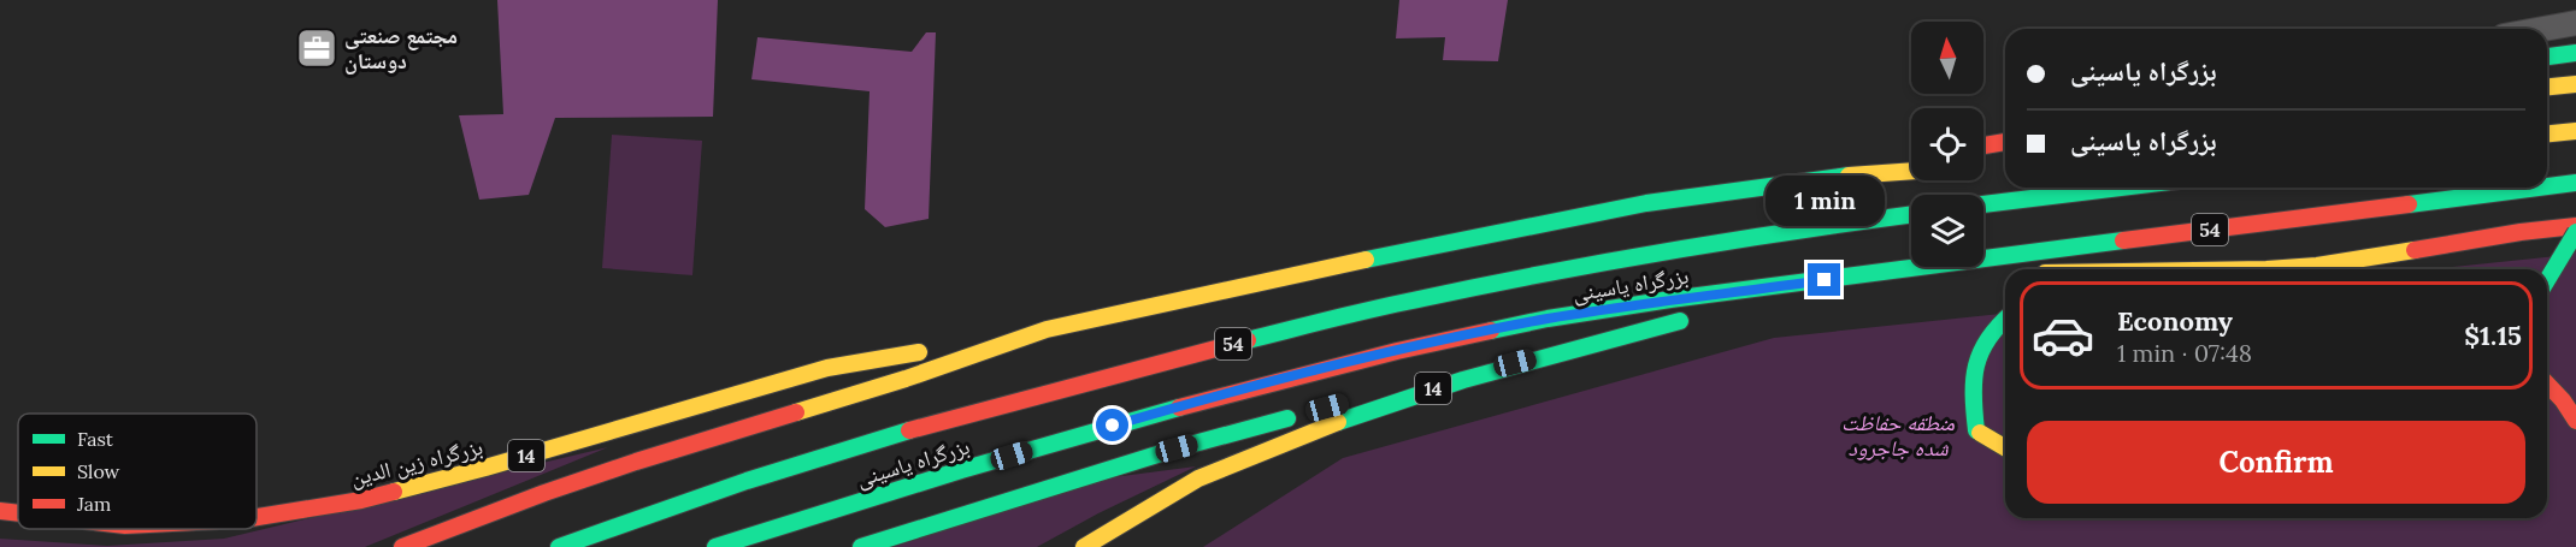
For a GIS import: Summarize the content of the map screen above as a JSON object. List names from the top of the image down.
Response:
{
  "streets": {
    "highway": [
      "54",
      "بزرگراه یاسینی",
      "14",
      "بزرگراه زین الدین"
    ]
  },
  "parks": ["منطقه حفاظت شده جاجرود"],
  "places": {
    "office": ["مجتمع صنعتی دوستان"]
  },
  "legend": ["Fast", "Slow", "Jam"],
  "north": "top",
  "page": {
    "banner": ["بزرگراه یاسینی", "بزرگراه یاسینی"],
    "bubble": "1 min",
    "list": [
      {
        "name": "Economy",
        "note": "1 min · 07:48",
        "value": "$1.15"
      }
    ],
    "buttons": "Confirm"
  }
}
